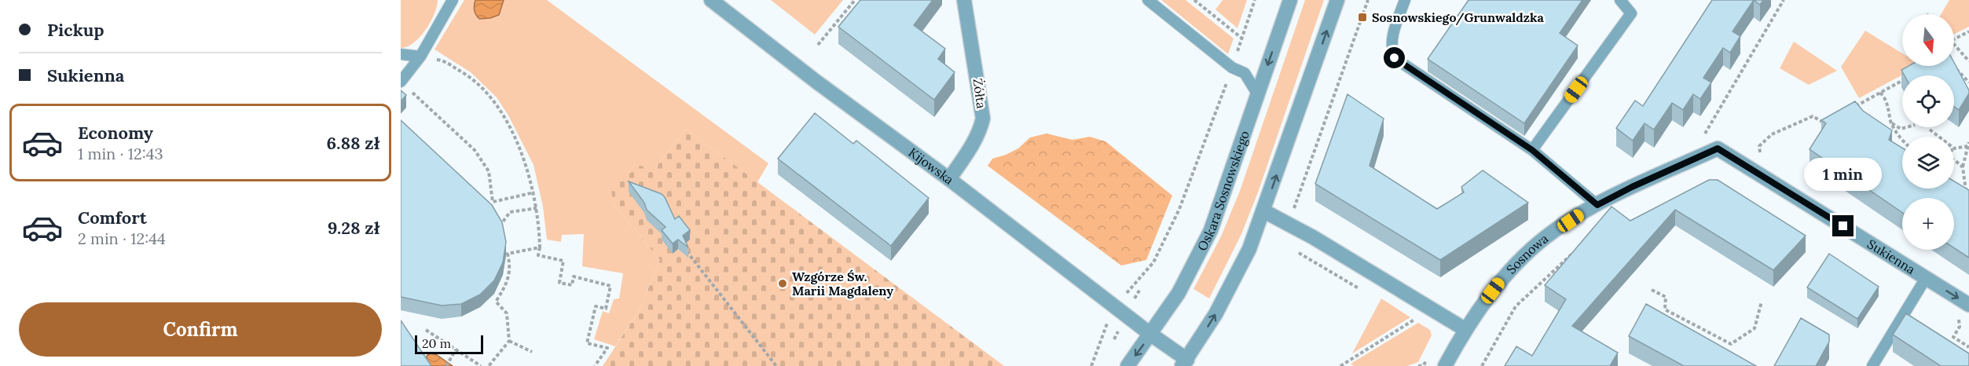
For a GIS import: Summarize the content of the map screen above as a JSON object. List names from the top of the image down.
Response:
{
  "streets": {
    "street": [
      "Żółta",
      "Kijowska",
      "Oskara Sosnowskiego",
      "Sosnowa",
      "Sukienna"
    ]
  },
  "crossings": [
    ["Żółta", "Kijowska"],
    ["Kijowska", "Oskara Sosnowskiego"],
    ["Sosnowa", "Sukienna"]
  ],
  "places": {
    "transit": ["Sosnowskiego/Grunwaldzka"],
    "other": ["Wzgórze Św. Marii Magdaleny"]
  },
  "scale_bar": "20 m",
  "north": "bottom",
  "page": {
    "banner": ["Pickup", "Sukienna"],
    "map_buttons": "+",
    "list": [
      {
        "name": "Economy",
        "note": "1 min · 12:43",
        "value": "6.88 zł"
      },
      {
        "name": "Comfort",
        "note": "2 min · 12:44",
        "value": "9.28 zł"
      }
    ],
    "bubble": "1 min",
    "buttons": "Confirm",
    "scale": "20 m"
  }
}
